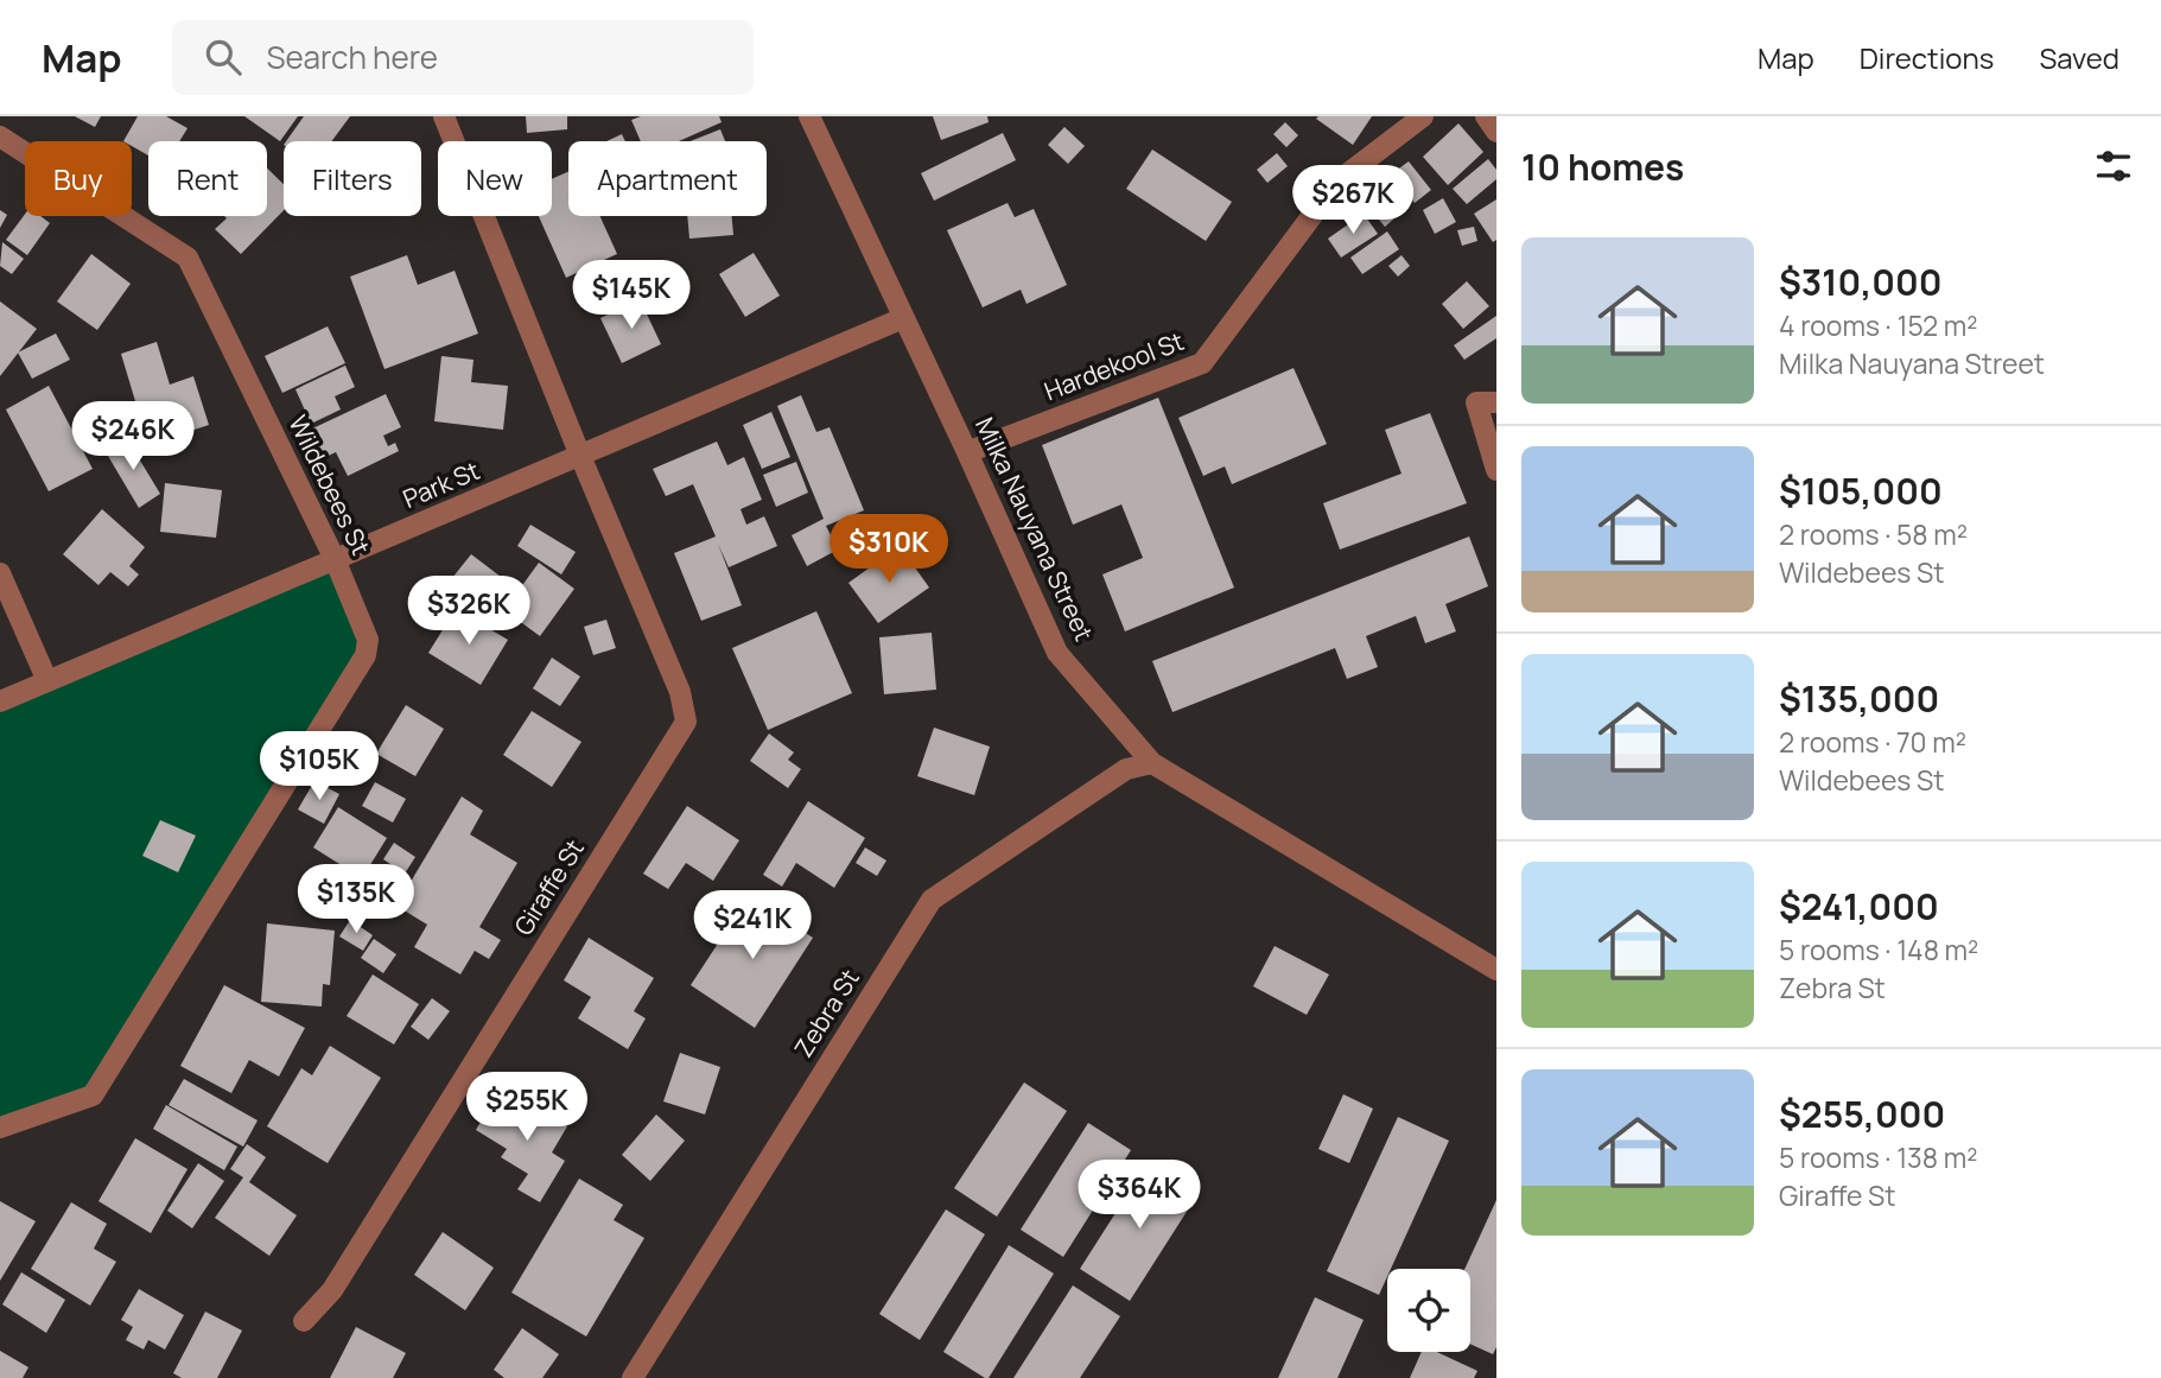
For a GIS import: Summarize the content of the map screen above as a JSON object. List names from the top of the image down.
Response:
{
  "streets": {
    "street": [
      "Hardekool St",
      "Wildebees St",
      "Park St",
      "Milka Nauyana Street",
      "Giraffe St",
      "Zebra St"
    ]
  },
  "crossings": [
    ["Hardekool St", "Milka Nauyana Street"],
    ["Wildebees St", "Park St"],
    ["Park St", "Milka Nauyana Street"],
    ["Park St", "Giraffe St"],
    ["Milka Nauyana Street", "Zebra St"]
  ],
  "page": {
    "header": "Map",
    "search": "Search here",
    "nav": ["Map", "Directions", "Saved"],
    "heading": "10 homes",
    "chip": [
      "Buy",
      "Rent",
      "Filters",
      "New",
      "Apartment"
    ],
    "price": [
      "$267K",
      "$145K",
      "$246K",
      "$310K",
      "$326K",
      "$105K",
      "$135K",
      "$241K",
      "$255K",
      "$364K"
    ],
    "list": [
      {
        "name": "$310,000",
        "note": "4 rooms · 152 m² · Milka Nauyana Street"
      },
      {
        "name": "$105,000",
        "note": "2 rooms · 58 m² · Wildebees St"
      },
      {
        "name": "$135,000",
        "note": "2 rooms · 70 m² · Wildebees St"
      },
      {
        "name": "$241,000",
        "note": "5 rooms · 148 m² · Zebra St"
      },
      {
        "name": "$255,000",
        "note": "5 rooms · 138 m² · Giraffe St"
      }
    ]
  }
}
